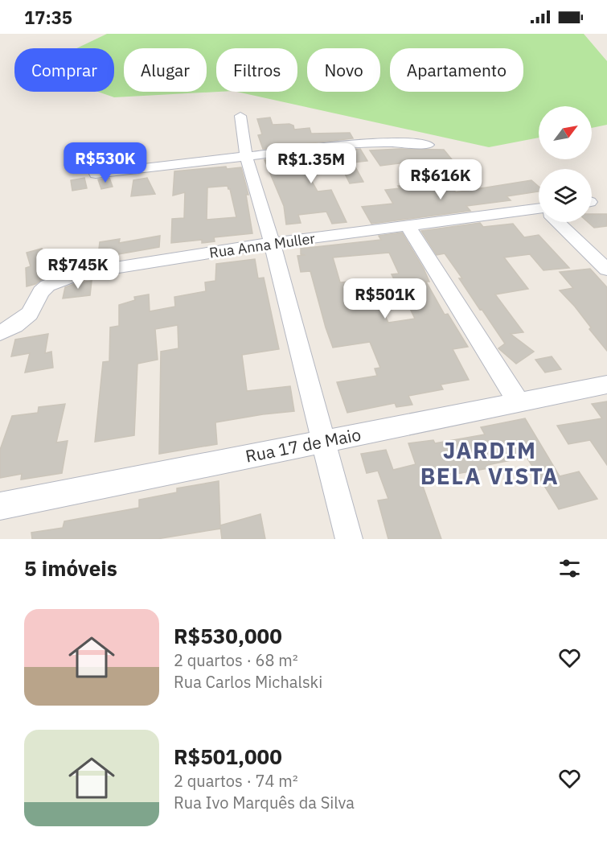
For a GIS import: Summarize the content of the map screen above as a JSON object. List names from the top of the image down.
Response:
{
  "streets": {
    "street": ["Rua Anna Muller", "Rua 17 de Maio"]
  },
  "districts": ["JARDIM BELA VISTA"],
  "north": "top right",
  "page": {
    "status": "17:35",
    "chip": [
      "Comprar",
      "Alugar",
      "Filtros",
      "Novo",
      "Apartamento"
    ],
    "price": [
      "R$530K",
      "R$1.35M",
      "R$616K",
      "R$745K",
      "R$501K"
    ],
    "heading": "5 imóveis",
    "list": [
      {
        "name": "R$530,000",
        "note": "2 quartos · 68 m² · Rua Carlos Michalski"
      },
      {
        "name": "R$501,000",
        "note": "2 quartos · 74 m² · Rua Ivo Marquês da Silva"
      }
    ]
  }
}
